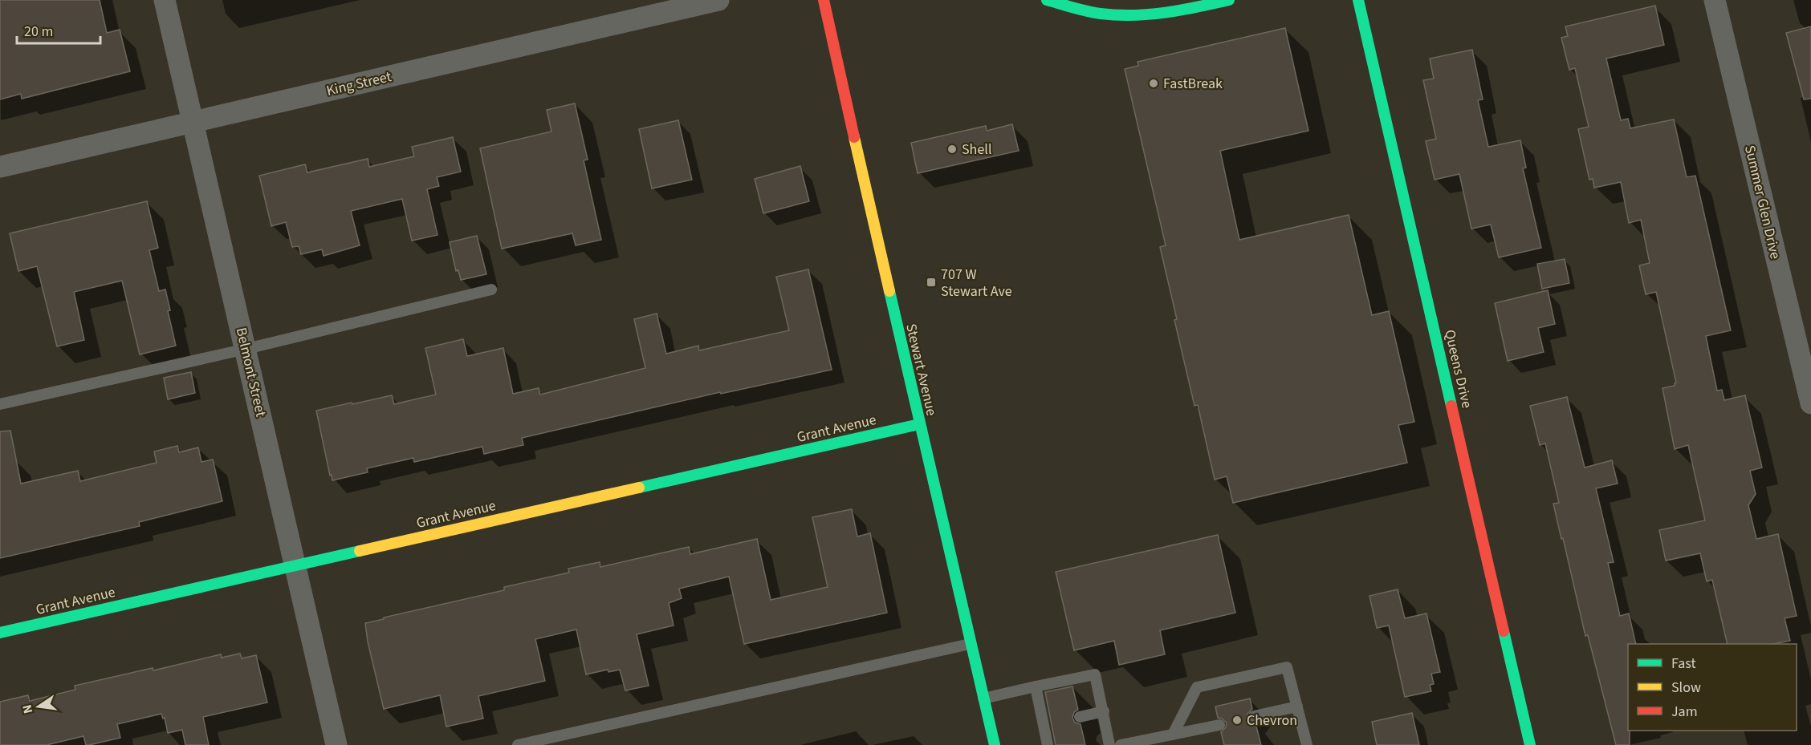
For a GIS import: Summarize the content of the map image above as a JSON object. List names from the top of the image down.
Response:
{
  "streets": {
    "street": [
      "King Street",
      "Summer Glen Drive",
      "Queens Drive",
      "Stewart Avenue",
      "Belmont Street",
      "Grant Avenue"
    ]
  },
  "crossings": [
    ["King Street", "Belmont Street"],
    ["Stewart Avenue", "Grant Avenue"],
    ["Belmont Street", "Grant Avenue"]
  ],
  "places": {
    "other": ["FastBreak", "Shell", "Chevron"],
    "transit": ["707 W Stewart Ave"]
  },
  "legend": ["Fast", "Slow", "Jam"],
  "scale_bar": "20 m",
  "north": "left"
}
